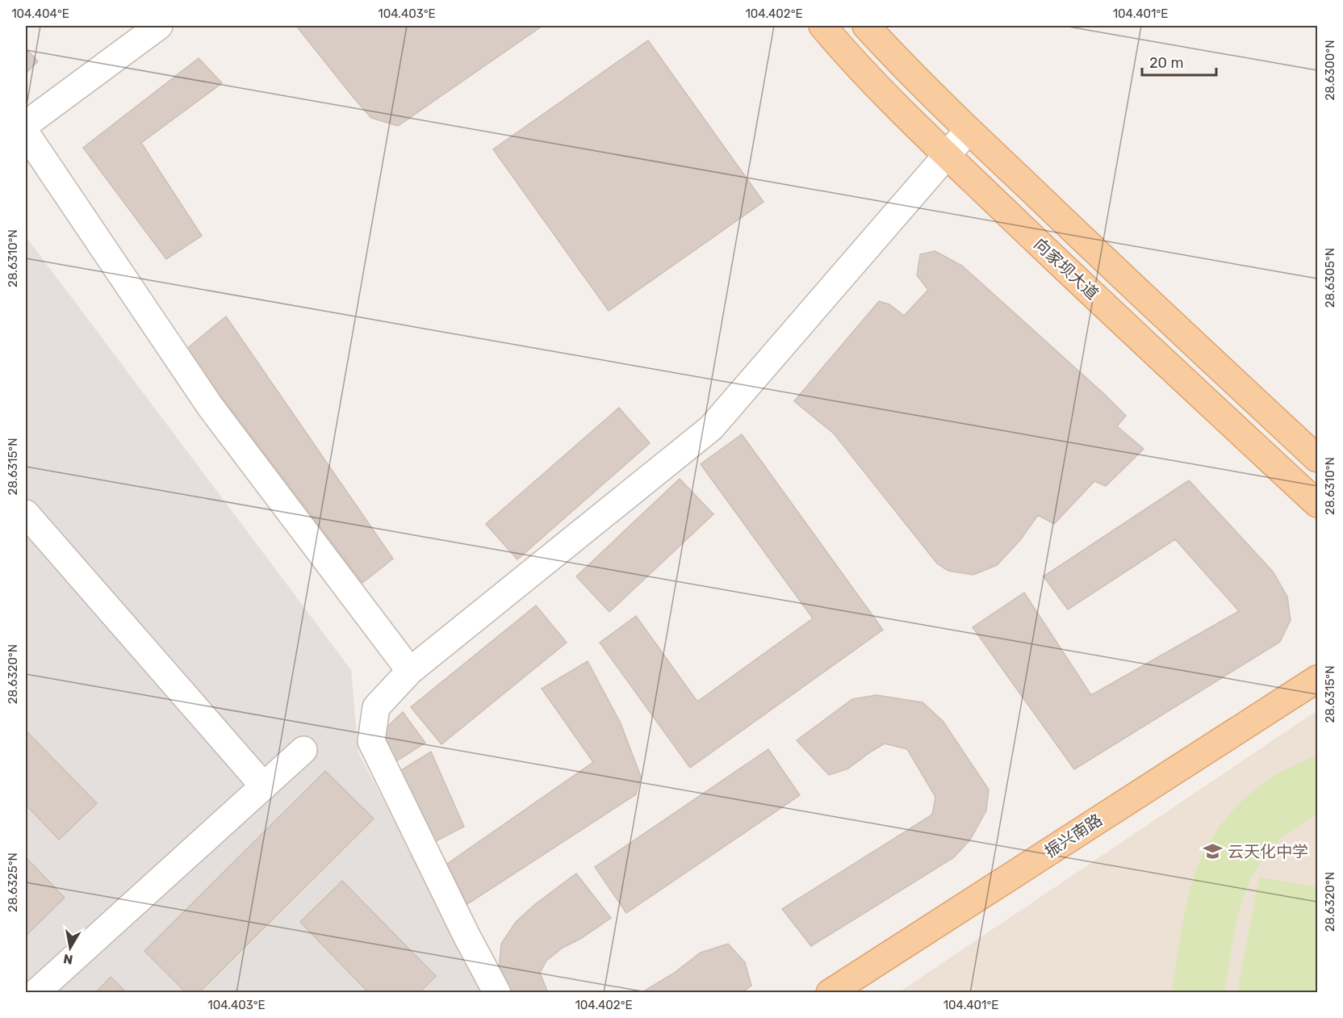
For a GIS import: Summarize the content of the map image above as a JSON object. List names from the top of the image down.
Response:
{
  "streets": {
    "main road": ["向家坝大道", "振兴南路"]
  },
  "places": {
    "school or university": ["云天化中学"]
  },
  "scale_bar": "20 m",
  "north": "bottom",
  "coordinates": [
    "104.404°E",
    "104.403°E",
    "104.402°E",
    "104.401°E",
    "28.6300°N",
    "28.6310°N",
    "28.6305°N",
    "28.6315°N",
    "28.6320°N",
    "28.6325°N"
  ]
}
